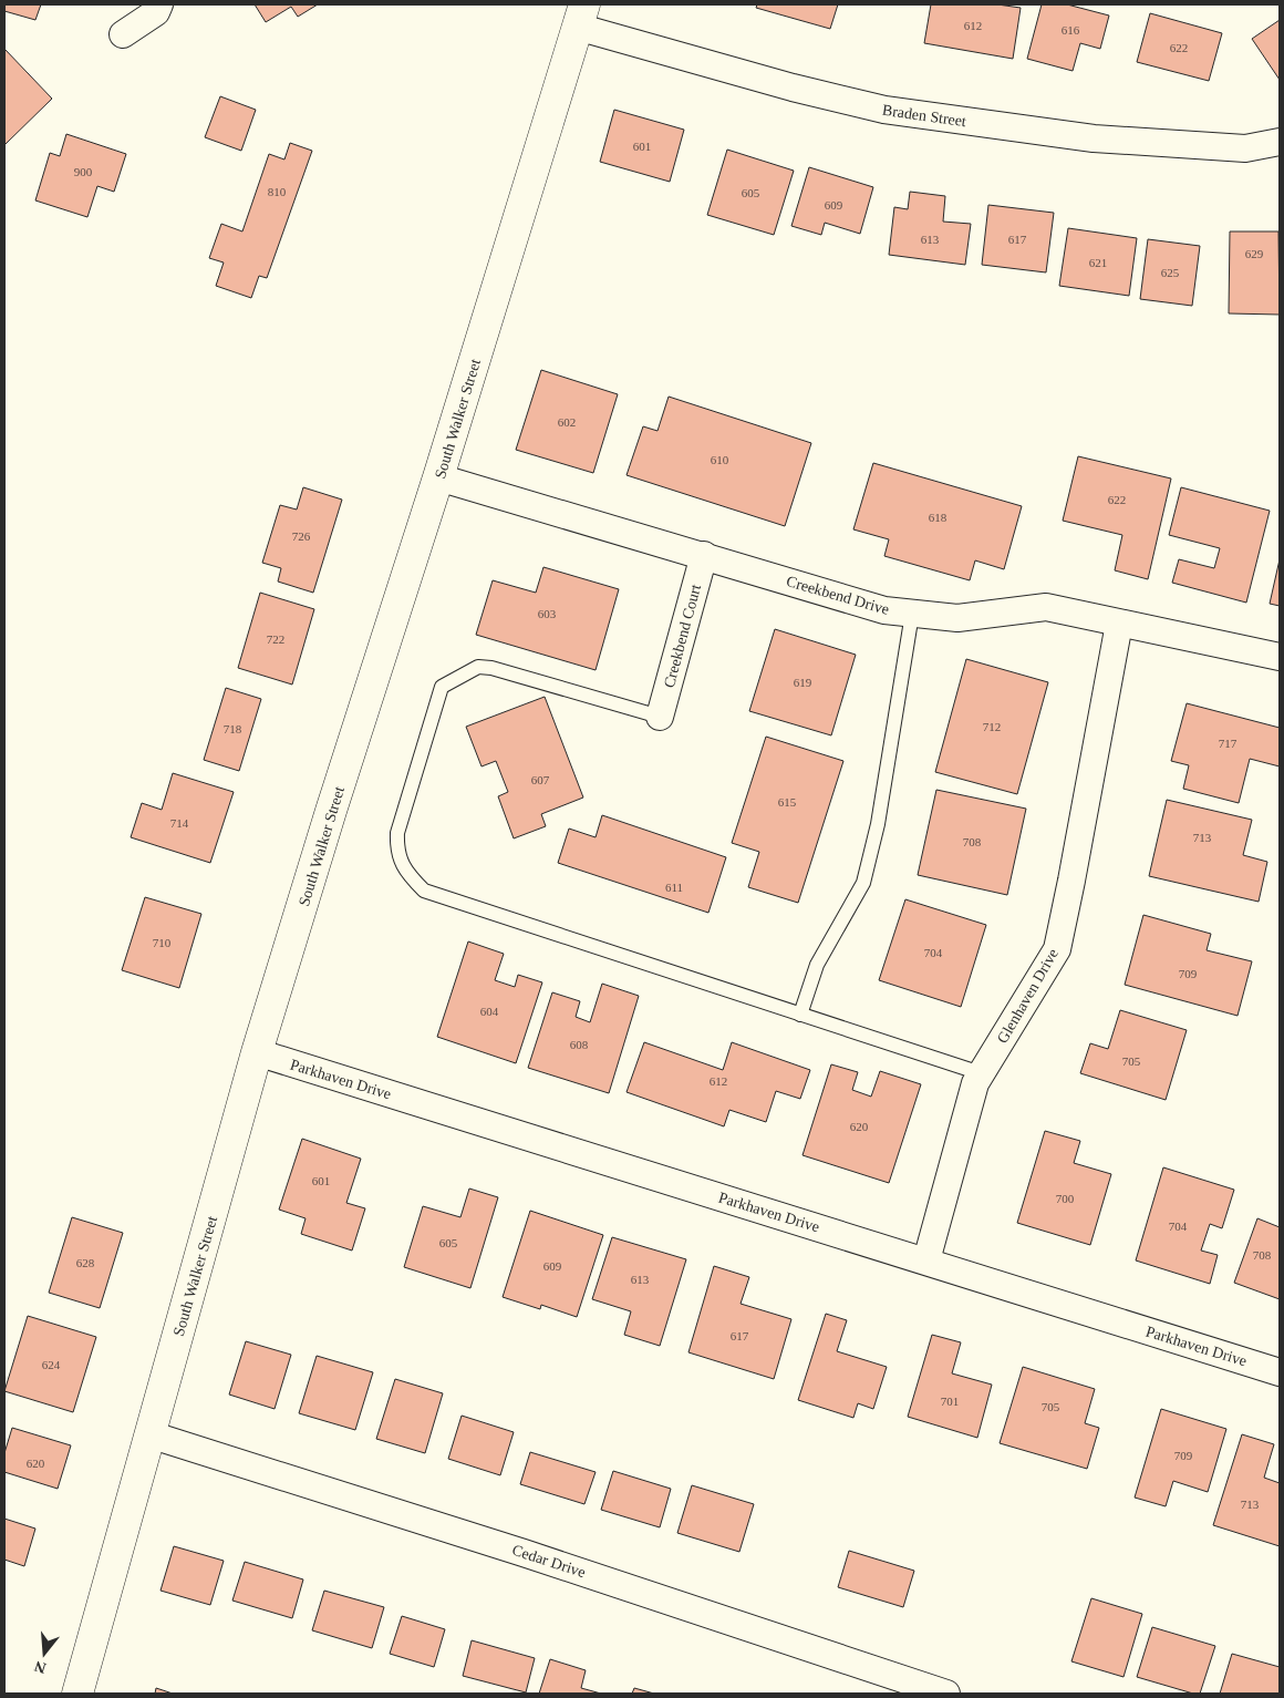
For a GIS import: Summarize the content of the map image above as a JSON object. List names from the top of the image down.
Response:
{
  "streets": {
    "street": [
      "Braden Street",
      "South Walker Street",
      "Creekbend Drive",
      "Creekbend Court",
      "Glenhaven Drive",
      "Parkhaven Drive",
      "Cedar Drive"
    ]
  },
  "crossings": [
    ["Braden Street", "South Walker Street"],
    ["South Walker Street", "Creekbend Drive"],
    ["South Walker Street", "Parkhaven Drive"],
    ["South Walker Street", "Cedar Drive"],
    ["Creekbend Drive", "Creekbend Court"],
    ["Creekbend Drive", "Glenhaven Drive"],
    ["Glenhaven Drive", "Parkhaven Drive"]
  ],
  "house_numbers": [
    "612",
    "616",
    "622",
    "601",
    "900",
    "810",
    "605",
    "609",
    "613",
    "617",
    "629",
    "621",
    "625",
    "602",
    "610",
    "622",
    "618",
    "726",
    "603",
    "722",
    "619",
    "712",
    "718",
    "717",
    "607",
    "615",
    "714",
    "713",
    "708",
    "611",
    "710",
    "704",
    "709",
    "604",
    "608",
    "705",
    "612",
    "620",
    "601",
    "700",
    "704",
    "605",
    "708",
    "628",
    "609",
    "613",
    "617",
    "624",
    "701",
    "705",
    "709",
    "620",
    "713"
  ],
  "north": "bottom"
}
